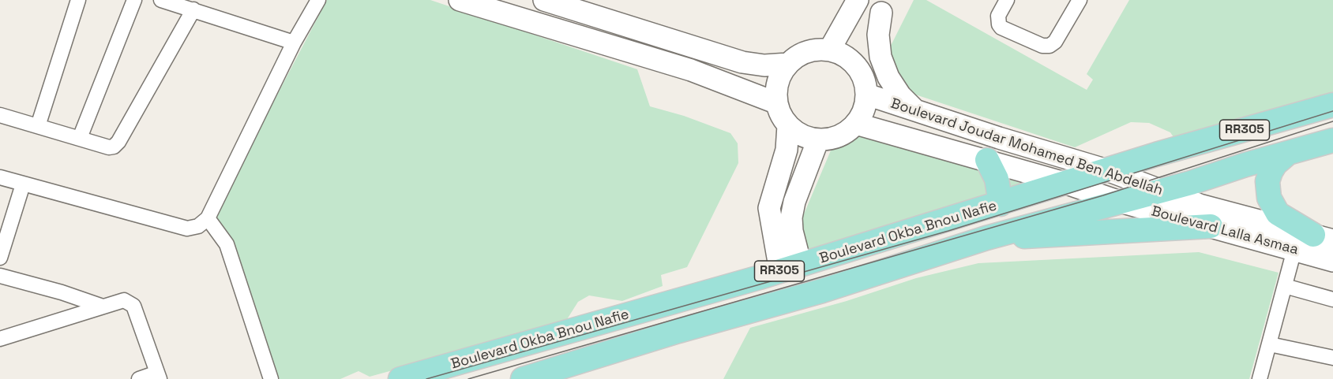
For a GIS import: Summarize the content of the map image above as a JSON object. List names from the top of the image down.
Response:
{
  "streets": {
    "main road": [
      "RR305",
      "Boulevard Joudar Mohamed Ben Abdellah",
      "Boulevard Lalla Asmaa",
      "Boulevard Okba Bnou Nafie"
    ]
  },
  "crossings": [
    ["Boulevard Joudar Mohamed Ben Abdellah", "Boulevard Lalla Asmaa"],
    ["Boulevard Joudar Mohamed Ben Abdellah", "Boulevard Okba Bnou Nafie"],
    ["Boulevard Lalla Asmaa", "Boulevard Okba Bnou Nafie"]
  ]
}
